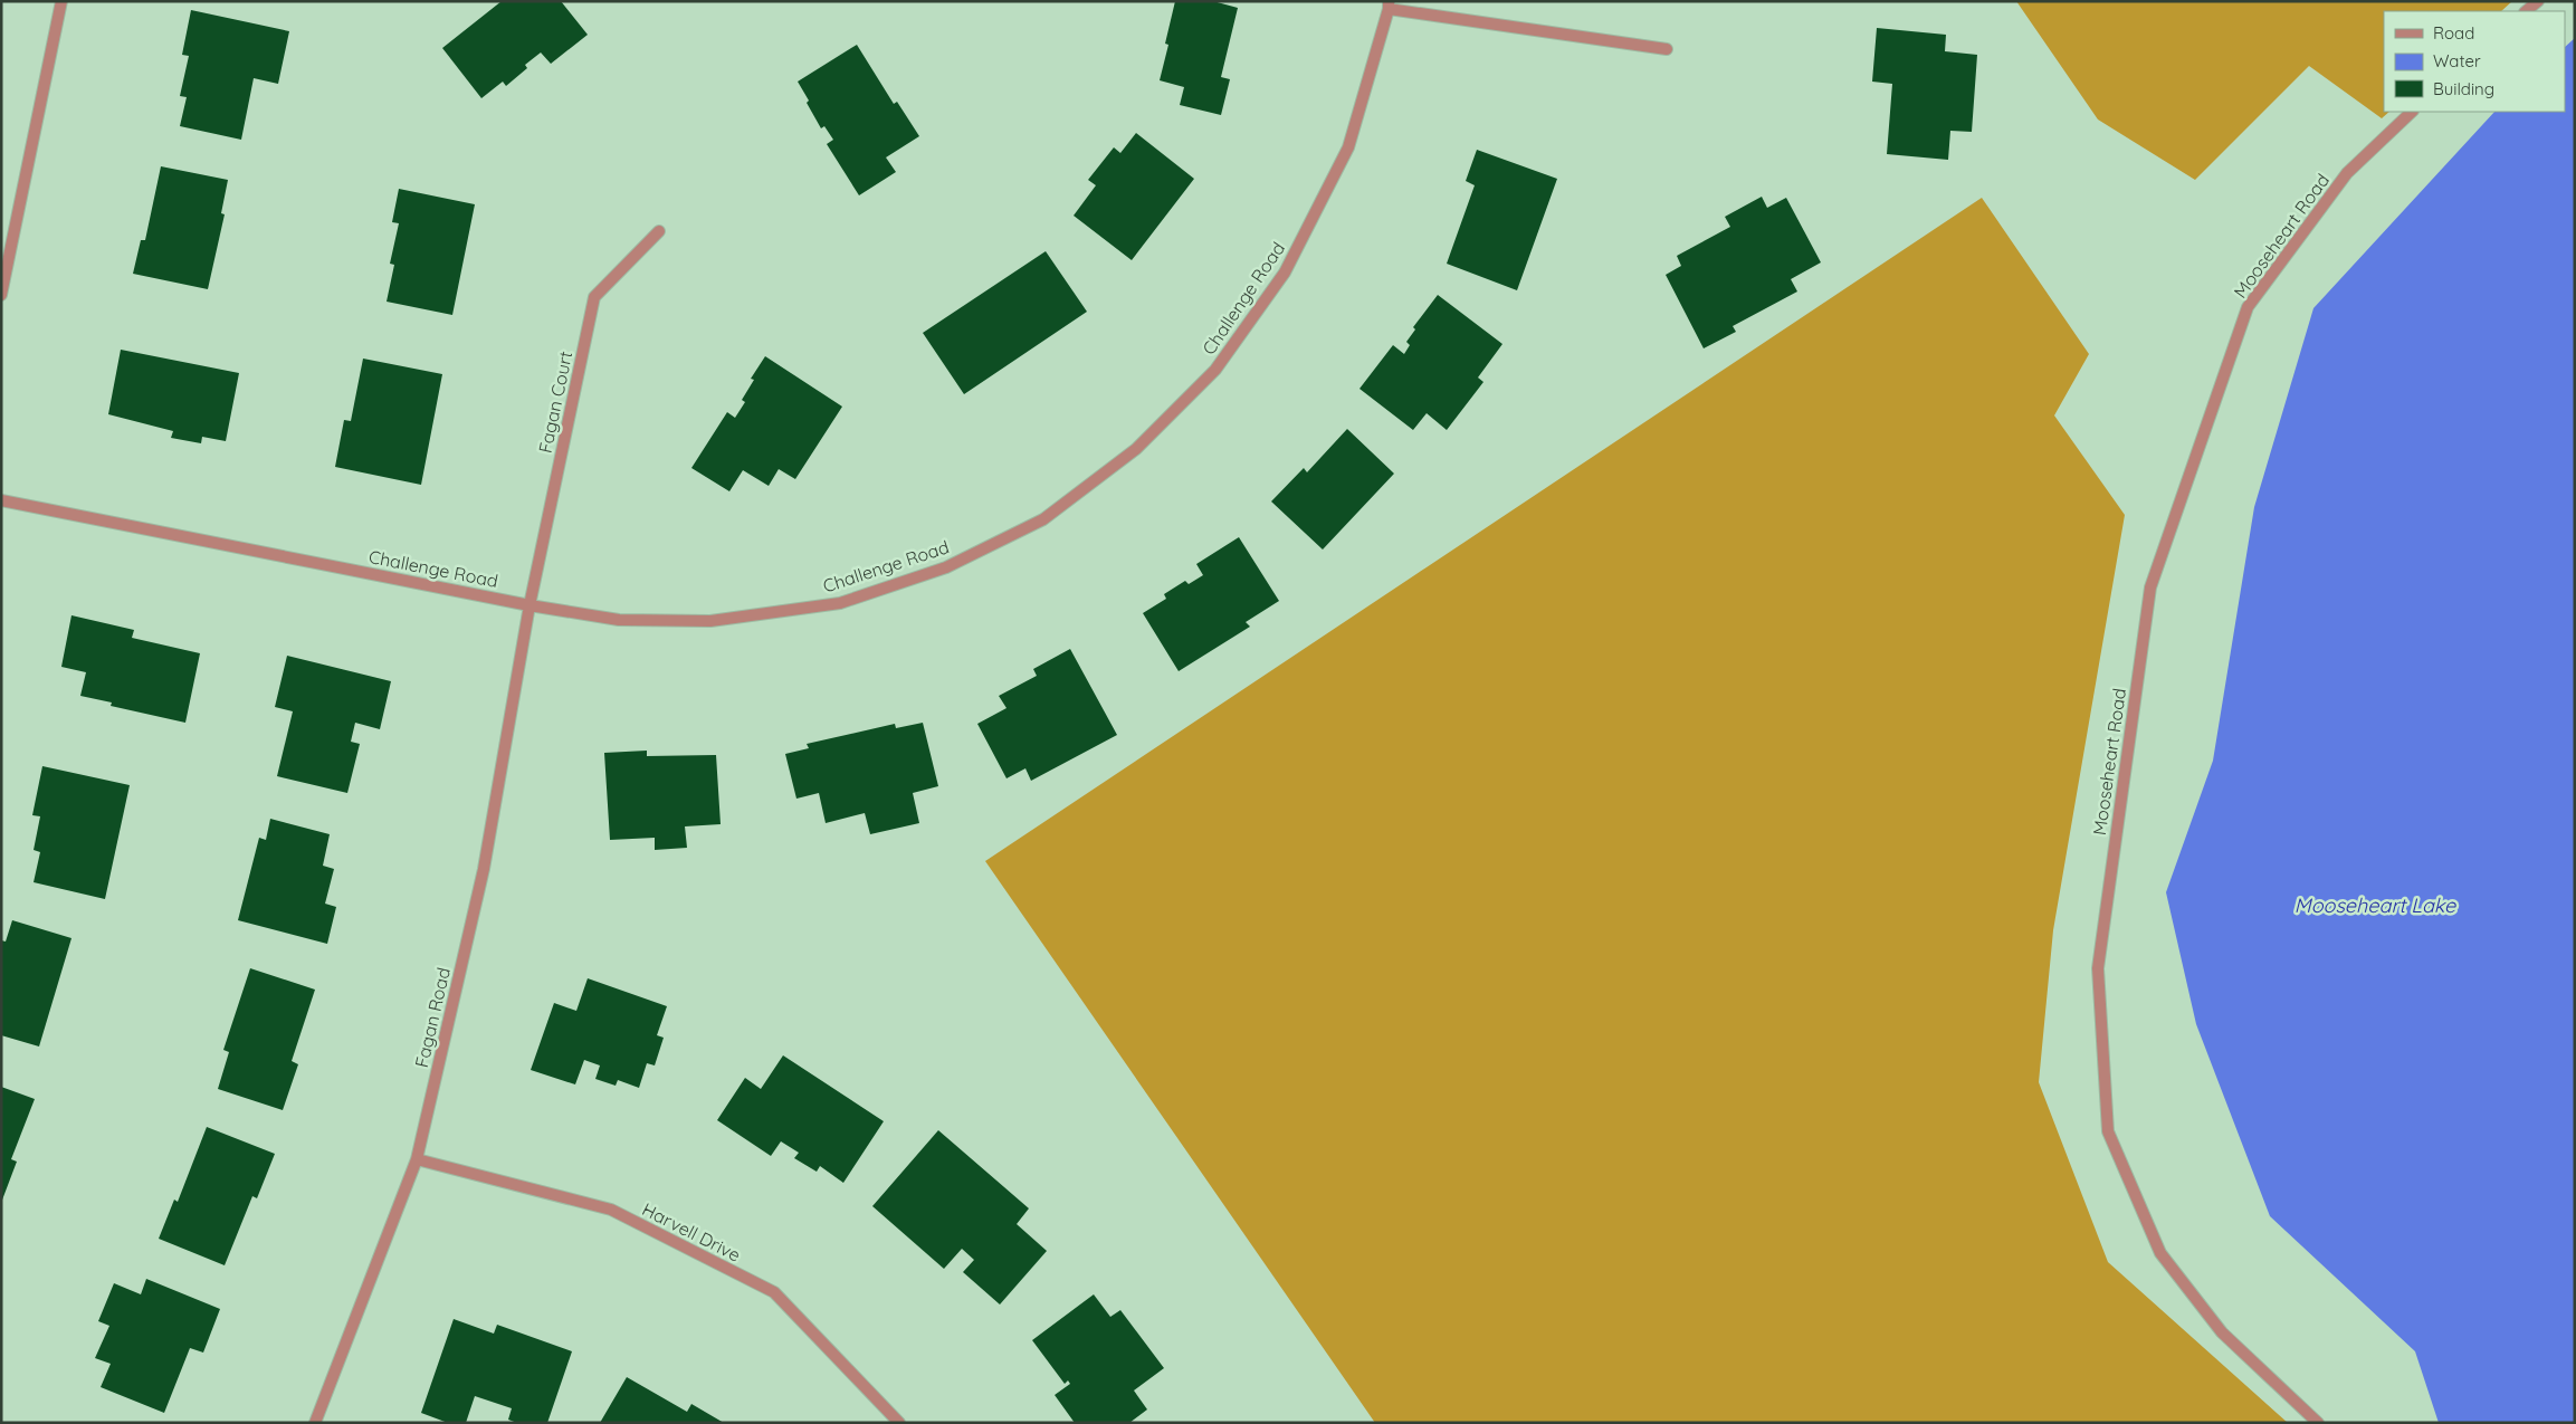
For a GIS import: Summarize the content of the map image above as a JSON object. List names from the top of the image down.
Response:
{
  "streets": {
    "street": [
      "Mooseheart Road",
      "Challenge Road",
      "Fagan Court",
      "Fagan Road",
      "Harvell Drive"
    ]
  },
  "crossings": [
    ["Challenge Road", "Fagan Court"],
    ["Challenge Road", "Fagan Road"],
    ["Fagan Court", "Fagan Road"],
    ["Fagan Road", "Harvell Drive"]
  ],
  "water": ["Mooseheart Lake"],
  "legend": ["Road", "Water", "Building"]
}
